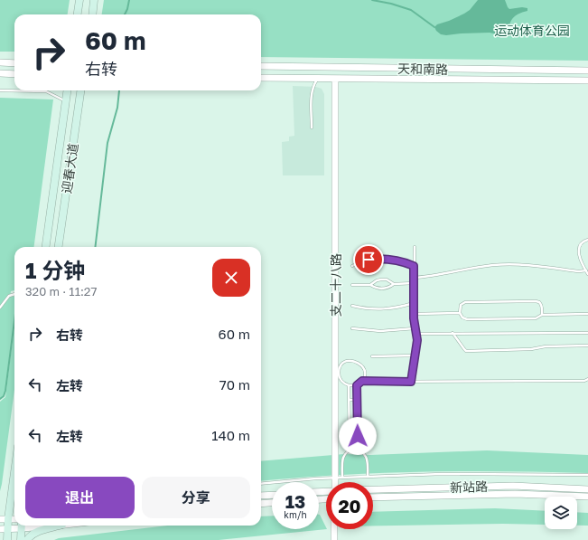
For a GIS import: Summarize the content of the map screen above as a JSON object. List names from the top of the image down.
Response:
{
  "streets": {
    "main road": ["迎春大道"],
    "street": ["天和南路", "支二十八路", "新站路"]
  },
  "crossings": [
    ["天和南路", "支二十八路"]
  ],
  "parks": ["运动体育公园"],
  "page": {
    "turn": ["60 m", "右转"],
    "heading": ["1 分钟", "320 m · 11:27"],
    "list": [
      {
        "name": "右转",
        "value": "60 m"
      },
      {
        "name": "左转",
        "value": "70 m"
      },
      {
        "name": "左转",
        "value": "140 m"
      }
    ],
    "buttons": ["退出", "分享"],
    "speed": "13 km/h",
    "limit": "20"
  }
}
